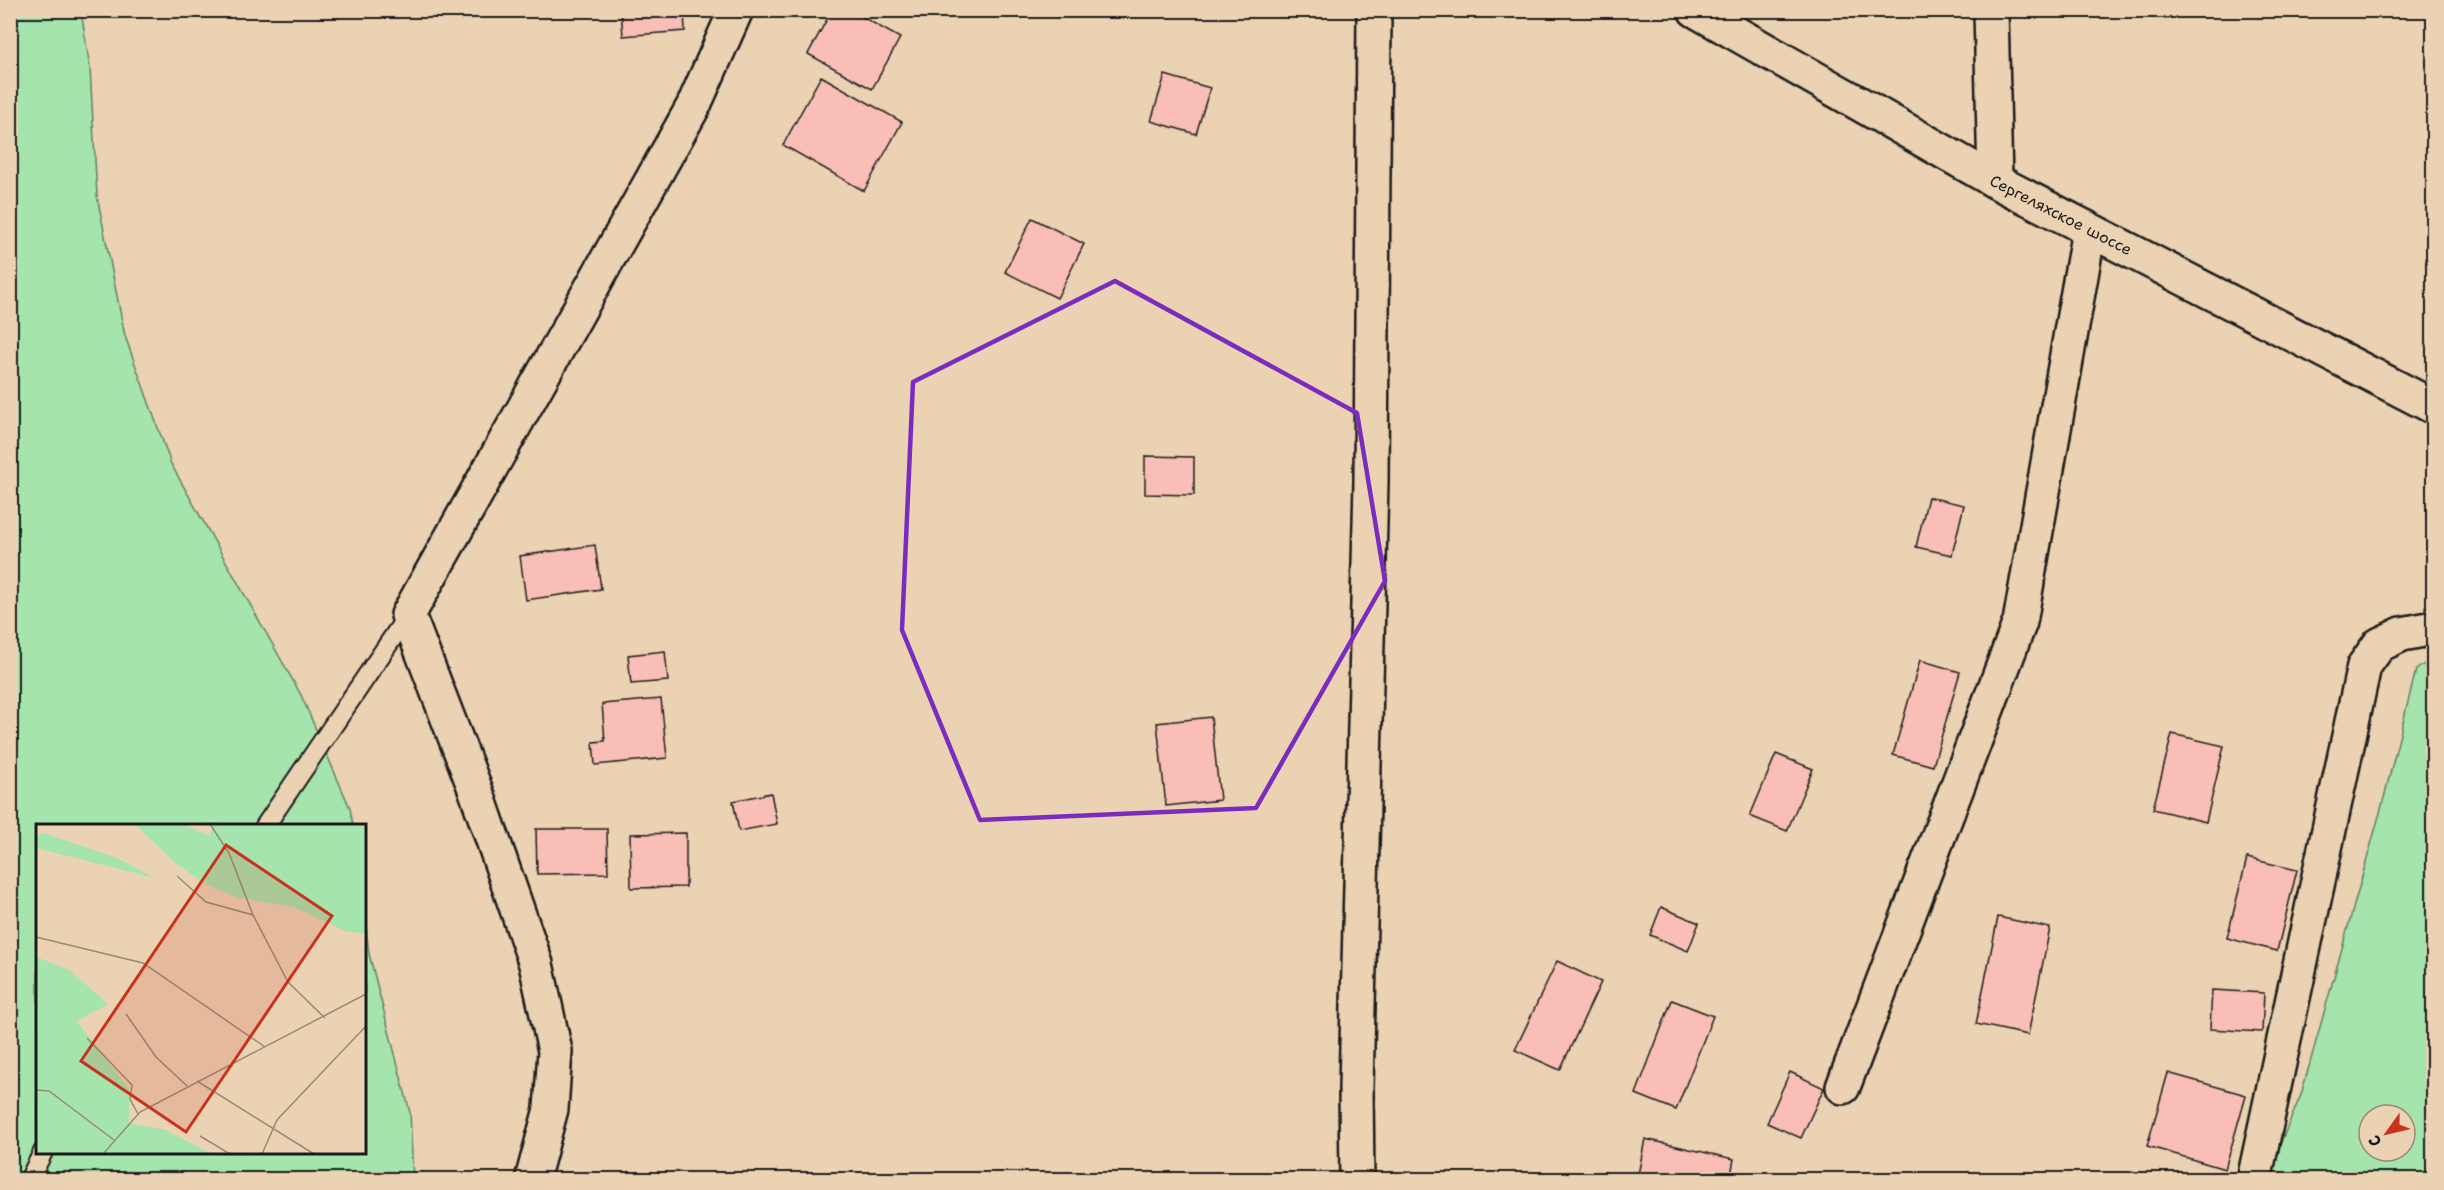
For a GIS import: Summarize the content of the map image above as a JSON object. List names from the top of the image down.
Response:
{
  "streets": {
    "street": ["Сергеляхское шоссе"]
  },
  "north": "bottom left"
}
